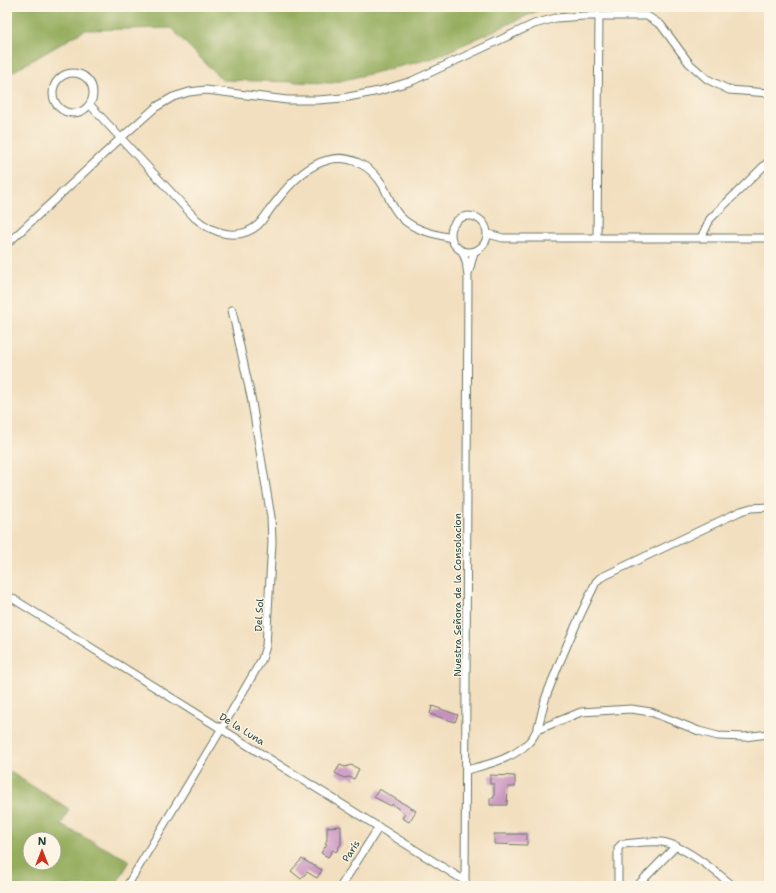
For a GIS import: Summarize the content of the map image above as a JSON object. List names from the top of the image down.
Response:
{
  "streets": {
    "street": [
      "Nuestra Señora de la Consolacion",
      "Del Sol",
      "De la Luna",
      "París"
    ]
  },
  "crossings": [
    ["Nuestra Señora de la Consolacion", "De la Luna"],
    ["Del Sol", "De la Luna"],
    ["De la Luna", "París"]
  ],
  "north": "top"
}
